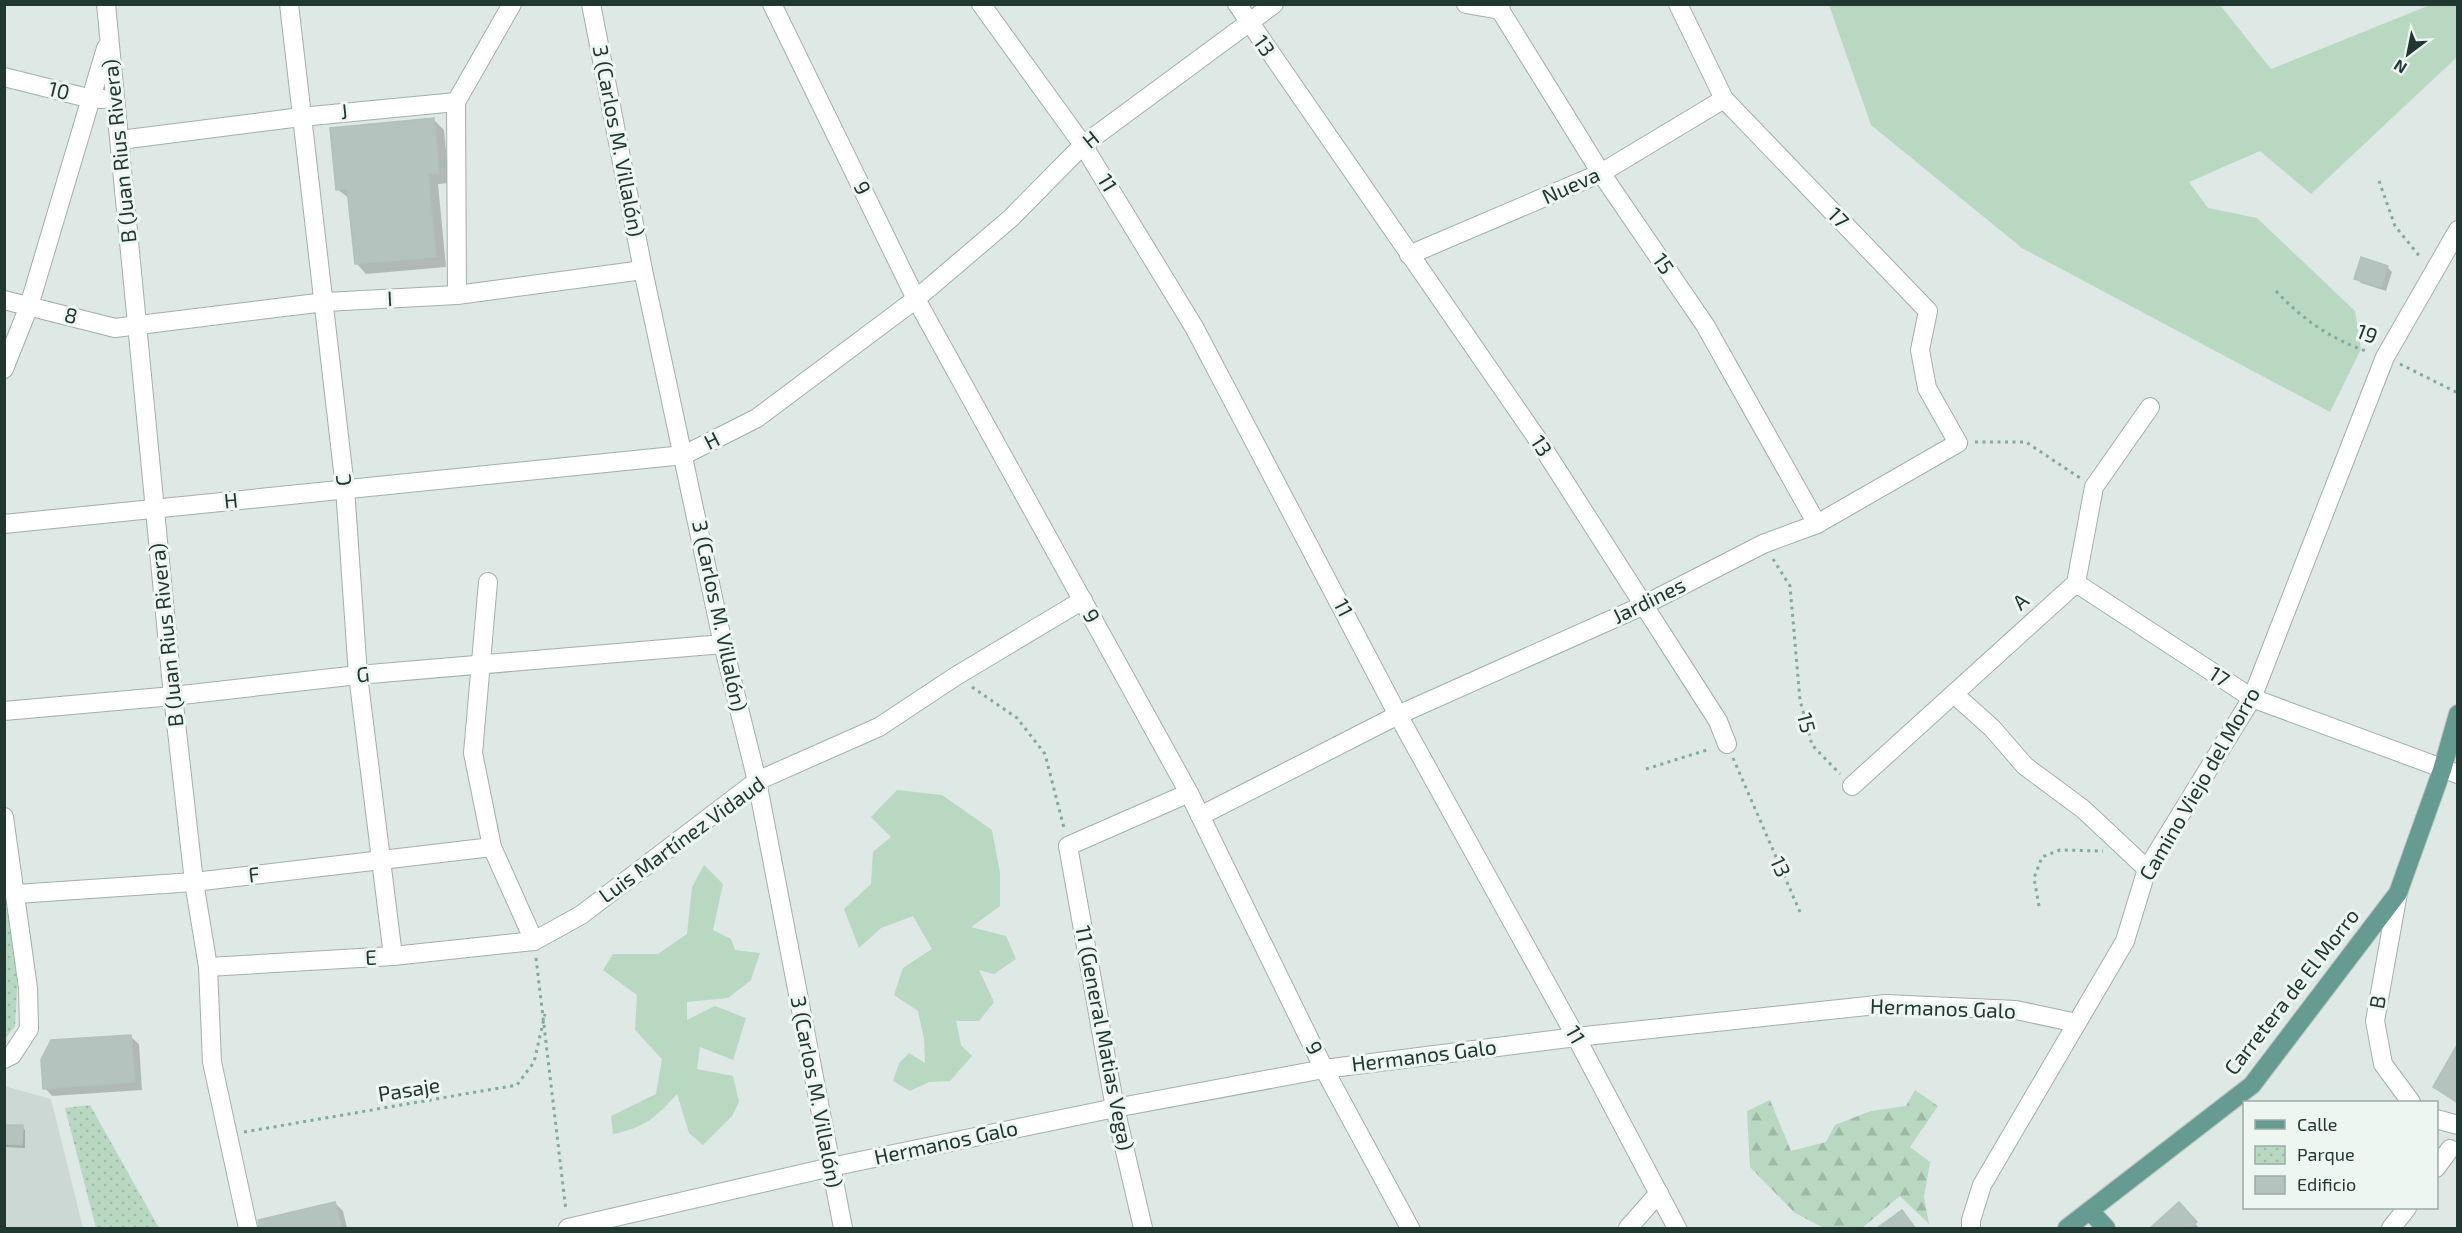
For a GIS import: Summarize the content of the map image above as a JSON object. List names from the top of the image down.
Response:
{
  "streets": {
    "main road": ["Carretera de El Morro"],
    "street": [
      "13",
      "10",
      "J",
      "H",
      "3 (Carlos M. Villalón)",
      "B (Juan Rius Rivera)",
      "11",
      "Nueva",
      "9",
      "17",
      "15",
      "I",
      "8",
      "C",
      "Jardines",
      "A",
      "G",
      "Camino Viejo del Morro",
      "Luis Martínez Vidaud",
      "F",
      "E",
      "B",
      "Hermanos Galo",
      "11 (General Matias Vega)"
    ],
    "path": ["19", "Pasaje"]
  },
  "crossings": [
    ["13", "H"],
    ["13", "Nueva"],
    ["13", "Jardines"],
    ["10", "B (Juan Rius Rivera)"],
    ["J", "B (Juan Rius Rivera)"],
    ["J", "C"],
    ["H", "3 (Carlos M. Villalón)"],
    ["H", "B (Juan Rius Rivera)"],
    ["H", "11"],
    ["H", "9"],
    ["H", "C"],
    ["3 (Carlos M. Villalón)", "I"],
    ["3 (Carlos M. Villalón)", "G"],
    ["3 (Carlos M. Villalón)", "Luis Martínez Vidaud"],
    ["3 (Carlos M. Villalón)", "Hermanos Galo"],
    ["B (Juan Rius Rivera)", "I"],
    ["B (Juan Rius Rivera)", "8"],
    ["B (Juan Rius Rivera)", "G"],
    ["B (Juan Rius Rivera)", "F"],
    ["B (Juan Rius Rivera)", "E"],
    ["B (Juan Rius Rivera)", "Pasaje"],
    ["11", "Jardines"],
    ["11", "Hermanos Galo"],
    ["Nueva", "17"],
    ["Nueva", "15"],
    ["9", "Jardines"],
    ["9", "Luis Martínez Vidaud"],
    ["9", "Hermanos Galo"],
    ["17", "Jardines"],
    ["17", "A"],
    ["17", "Camino Viejo del Morro"],
    ["17", "Carretera de El Morro"],
    ["15", "Jardines"],
    ["15", "A"],
    ["I", "8"],
    ["I", "C"],
    ["19", "Camino Viejo del Morro"],
    ["C", "G"],
    ["C", "F"],
    ["C", "E"],
    ["Camino Viejo del Morro", "Hermanos Galo"],
    ["Luis Martínez Vidaud", "E"],
    ["Carretera de El Morro", "B"],
    ["Hermanos Galo", "11 (General Matias Vega)"]
  ],
  "legend": ["Calle", "Parque", "Edificio"],
  "north": "bottom left"
}
